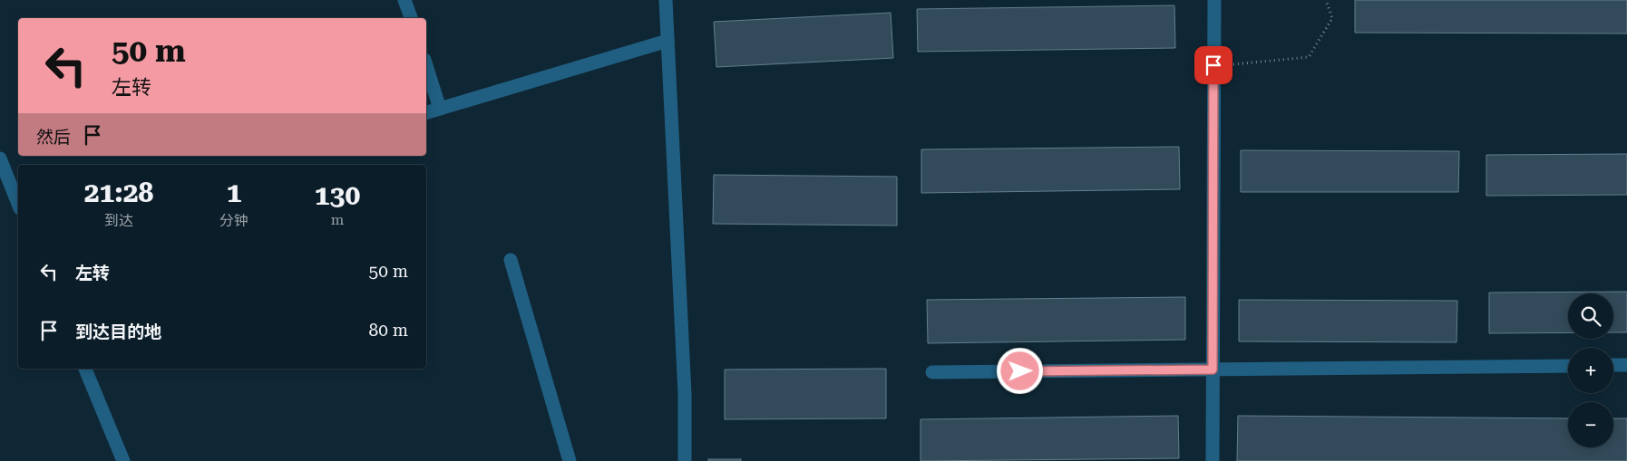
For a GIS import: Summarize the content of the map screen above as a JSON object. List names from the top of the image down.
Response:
{
  "page": {
    "turn": ["50 m", "左转"],
    "then": "然后",
    "eta": [
      "21:28",
      "到达",
      "1",
      "分钟",
      "130",
      "m"
    ],
    "list": [
      {
        "name": "左转",
        "value": "50 m"
      },
      {
        "name": "到达目的地",
        "value": "80 m"
      }
    ],
    "map_buttons": ["+", "−"]
  }
}
